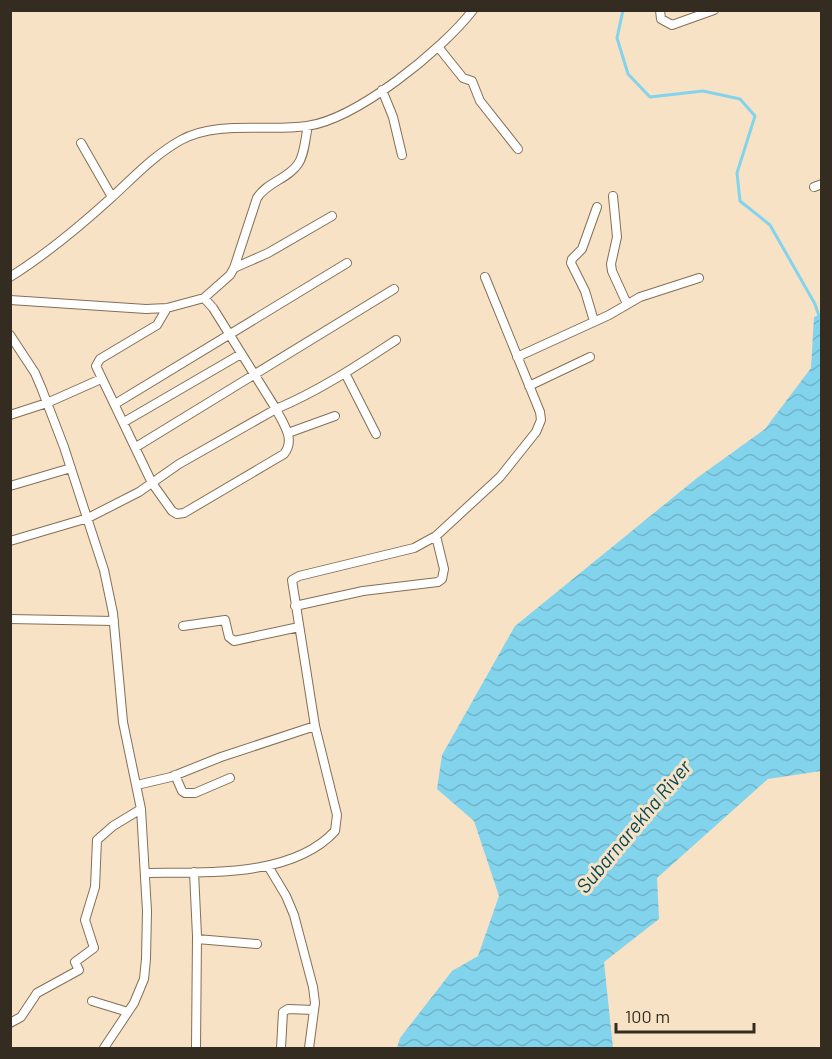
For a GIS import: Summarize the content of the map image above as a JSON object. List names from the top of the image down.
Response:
{
  "water": ["Subarnarekha River"],
  "scale_bar": "100 m"
}
